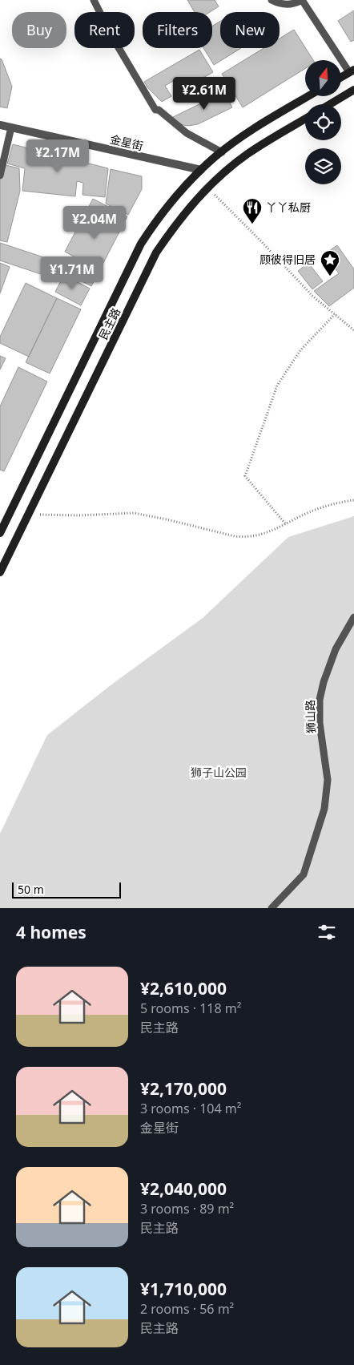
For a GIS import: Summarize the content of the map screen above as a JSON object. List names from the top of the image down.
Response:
{
  "streets": {
    "main road": ["民主路"],
    "street": ["金星街"],
    "lane": ["狮山路"]
  },
  "crossings": [
    ["金星街", "民主路"]
  ],
  "parks": ["狮子山公园"],
  "places": {
    "restaurant": ["丫丫私厨"],
    "place": ["顾彼得旧居"]
  },
  "scale_bar": "50 m",
  "north": "top",
  "page": {
    "chip": [
      "Buy",
      "Rent",
      "Filters",
      "New"
    ],
    "price": [
      "¥2.61M",
      "¥2.17M",
      "¥2.04M",
      "¥1.71M"
    ],
    "scale": "50 m",
    "heading": "4 homes",
    "list": [
      {
        "name": "¥2,610,000",
        "note": "5 rooms · 118 m² · 民主路"
      },
      {
        "name": "¥2,170,000",
        "note": "3 rooms · 104 m² · 金星街"
      },
      {
        "name": "¥2,040,000",
        "note": "3 rooms · 89 m² · 民主路"
      },
      {
        "name": "¥1,710,000",
        "note": "2 rooms · 56 m² · 民主路"
      }
    ]
  }
}
